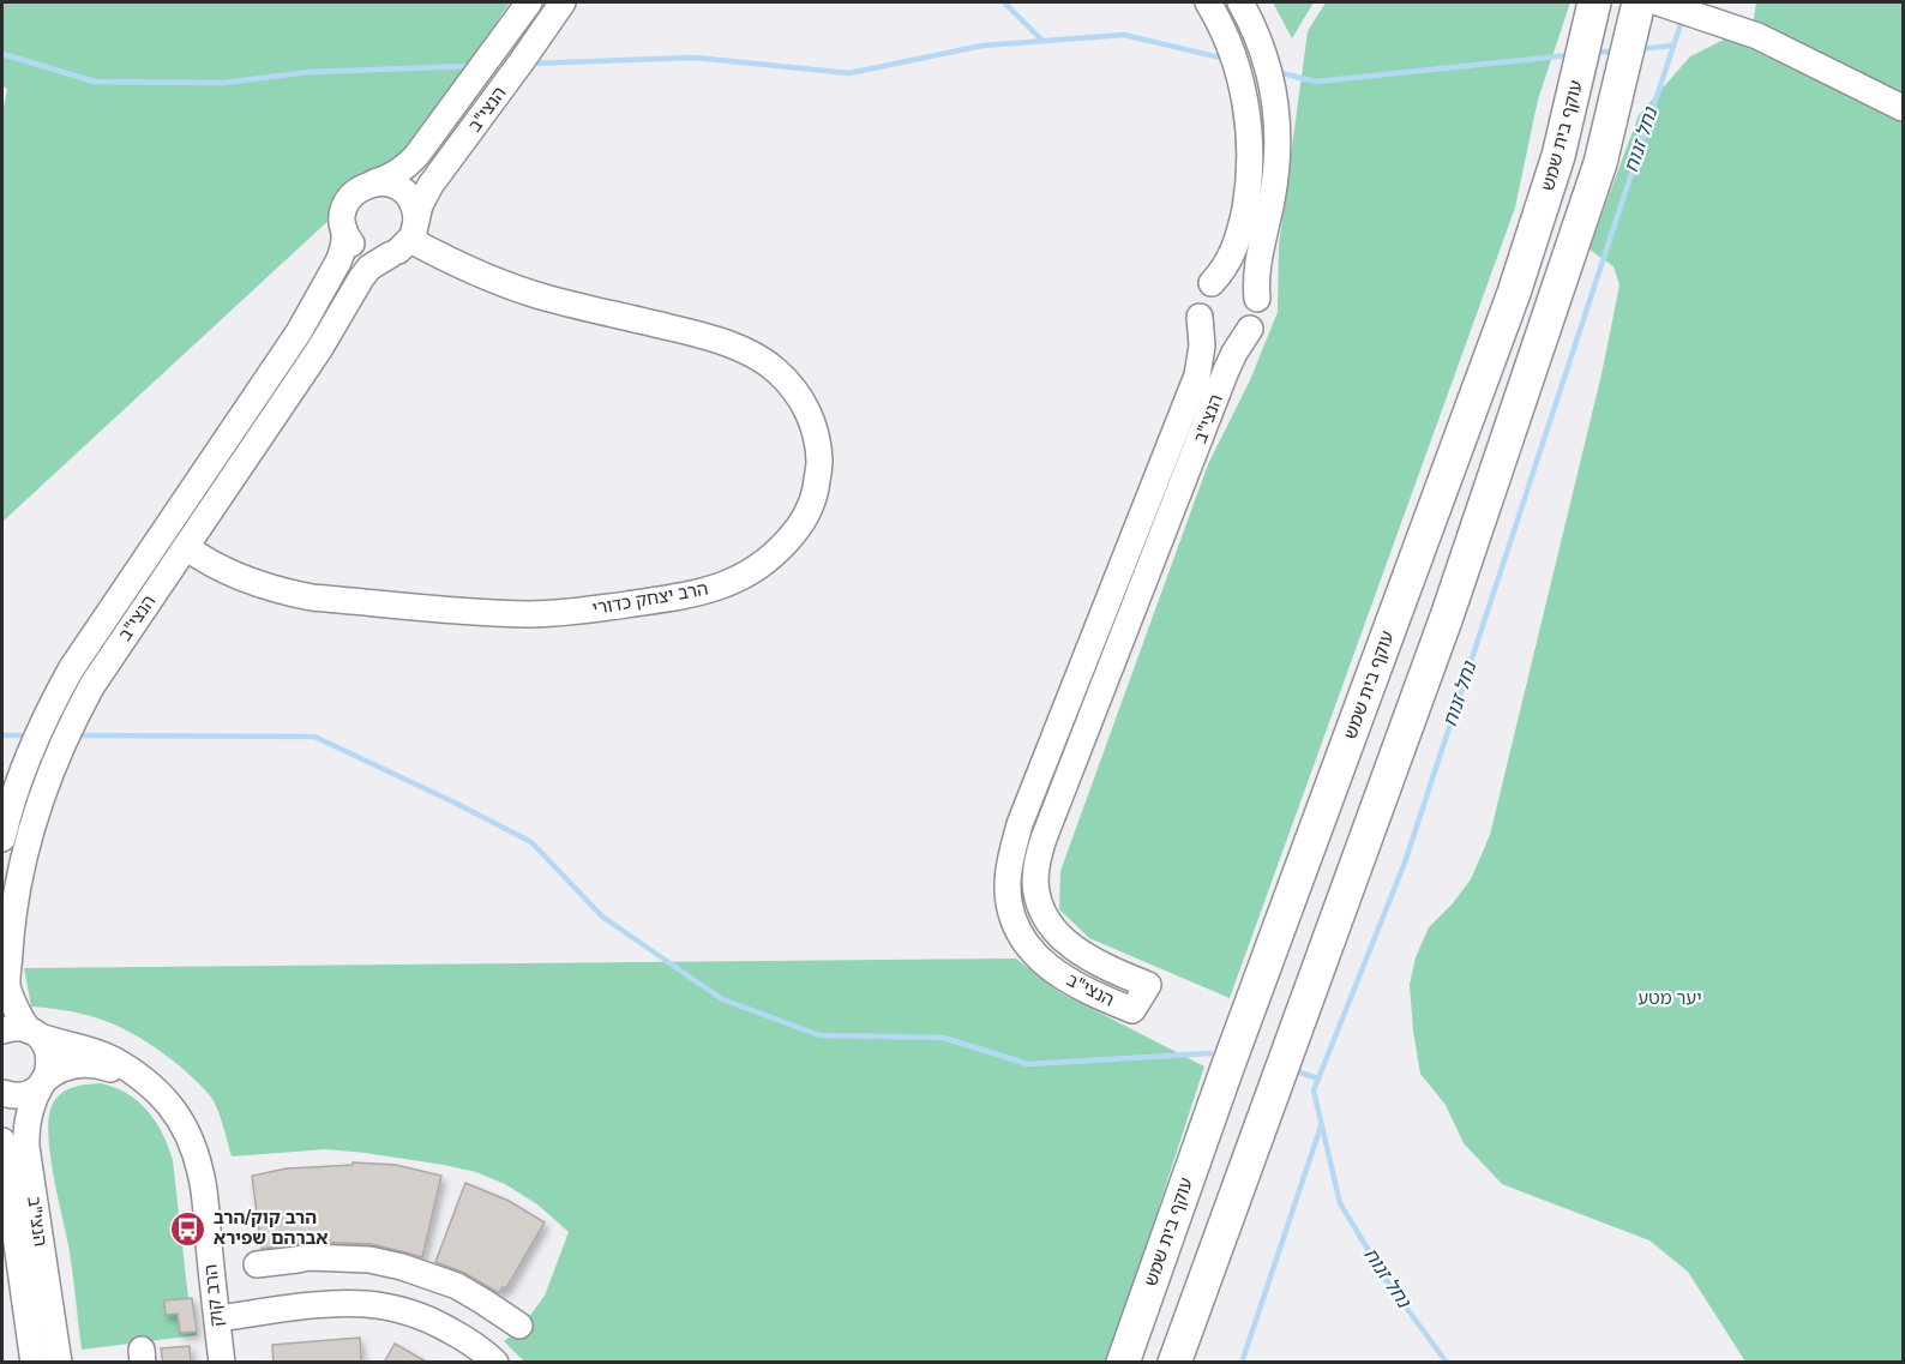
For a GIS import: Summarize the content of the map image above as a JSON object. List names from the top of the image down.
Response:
{
  "streets": {
    "main road": ["עוקף בית שמש"],
    "street": ["הנצי\"ב", "הרב יצחק כדורי", "הרב קוק"]
  },
  "crossings": [
    ["הנצי\"ב", "הרב יצחק כדורי"],
    ["הנצי\"ב", "הרב קוק"]
  ],
  "water": ["נחל זנוח"],
  "parks": ["יער מטע"],
  "places": {
    "bus stop": ["הרב קוק/הרב אברהם שפירא"]
  }
}
